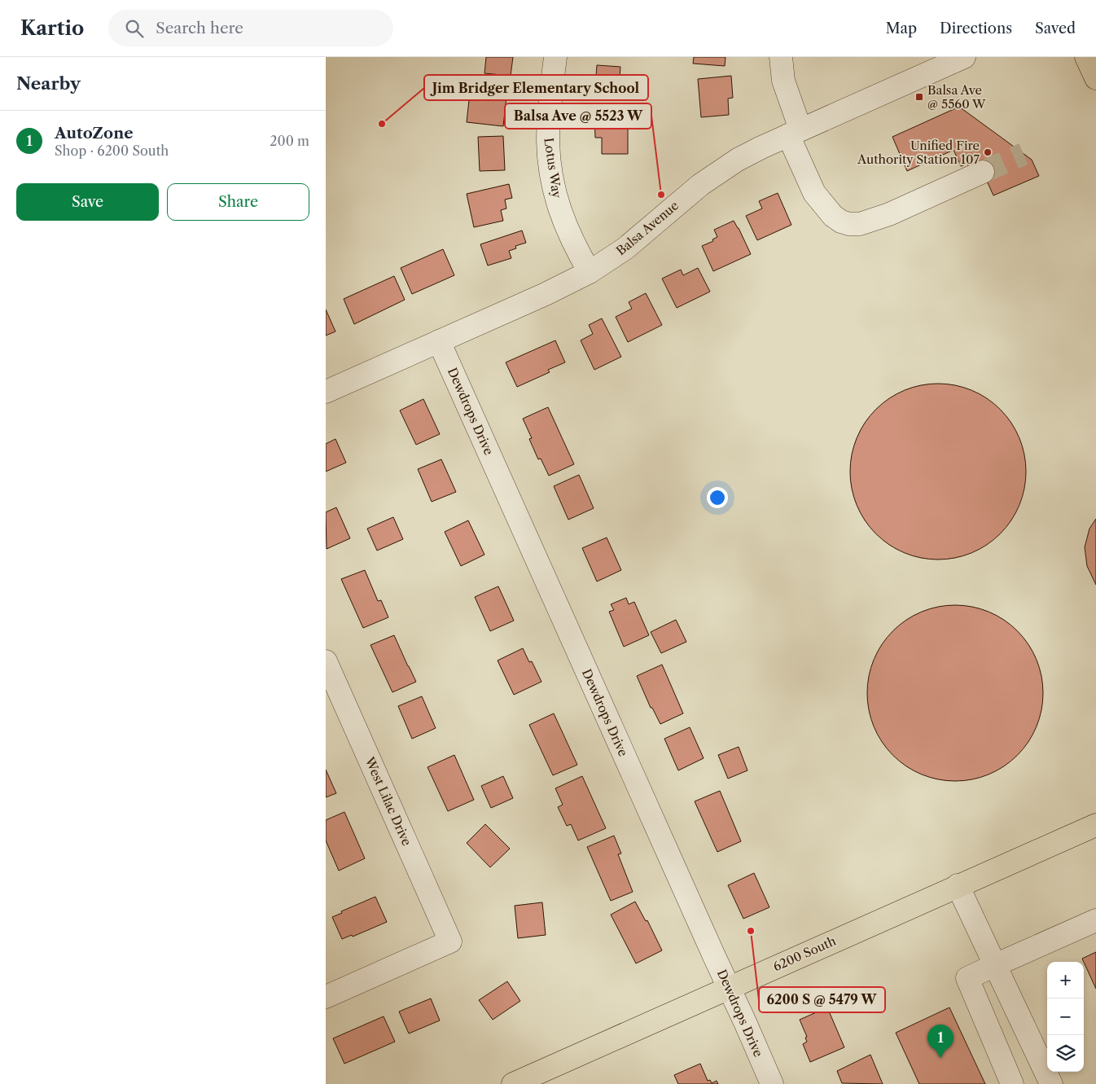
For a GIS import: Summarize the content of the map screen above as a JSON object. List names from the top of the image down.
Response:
{
  "streets": {
    "main road": ["6200 South"],
    "street": [
      "Lotus Way",
      "Balsa Avenue",
      "Dewdrops Drive",
      "West Lilac Drive"
    ]
  },
  "crossings": [
    ["Lotus Way", "Balsa Avenue"],
    ["Balsa Avenue", "Dewdrops Drive"],
    ["Dewdrops Drive", "6200 South"]
  ],
  "places": {
    "transit": ["Balsa Ave @ 5560 W"],
    "other": [
      "Jim Bridger Elementary School",
      "Unified Fire Authority Station 107",
      "Balsa Ave @ 5523 W",
      "6200 S @ 5479 W"
    ]
  },
  "page": {
    "header": "Kartio",
    "search": "Search here",
    "nav": ["Map", "Directions", "Saved"],
    "heading": "Nearby",
    "list": [
      {
        "mark": "1",
        "name": "AutoZone",
        "note": "Shop · 6200 South",
        "value": "200 m"
      }
    ],
    "buttons": ["Save", "Share"],
    "map_buttons": ["+", "−"],
    "pins": "1"
  }
}
